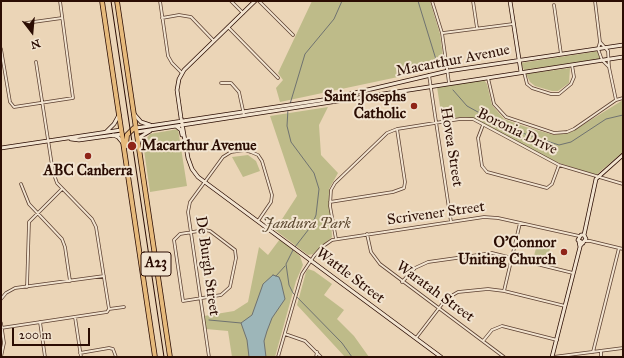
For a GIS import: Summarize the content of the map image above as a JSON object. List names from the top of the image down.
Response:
{
  "streets": {
    "highway": ["Macarthur Avenue", "A23"],
    "main road": ["Wattle Street"],
    "street": [
      "Boronia Drive",
      "Hovea Street",
      "Scrivener Street",
      "De Burgh Street",
      "Waratah Street"
    ]
  },
  "crossings": [
    ["Macarthur Avenue", "Hovea Street"],
    ["Macarthur Avenue", "A23"],
    ["Macarthur Avenue", "Wattle Street"],
    ["Boronia Drive", "Hovea Street"],
    ["Boronia Drive", "Scrivener Street"],
    ["Hovea Street", "Scrivener Street"],
    ["Scrivener Street", "Wattle Street"],
    ["Scrivener Street", "Waratah Street"],
    ["De Burgh Street", "Wattle Street"]
  ],
  "parks": ["Jandura Park"],
  "places": [
    "Saint Josephs Catholic",
    "Macarthur Avenue",
    "ABC Canberra",
    "O'Connor Uniting Church"
  ],
  "scale_bar": "200 m",
  "north": "bottom"
}
